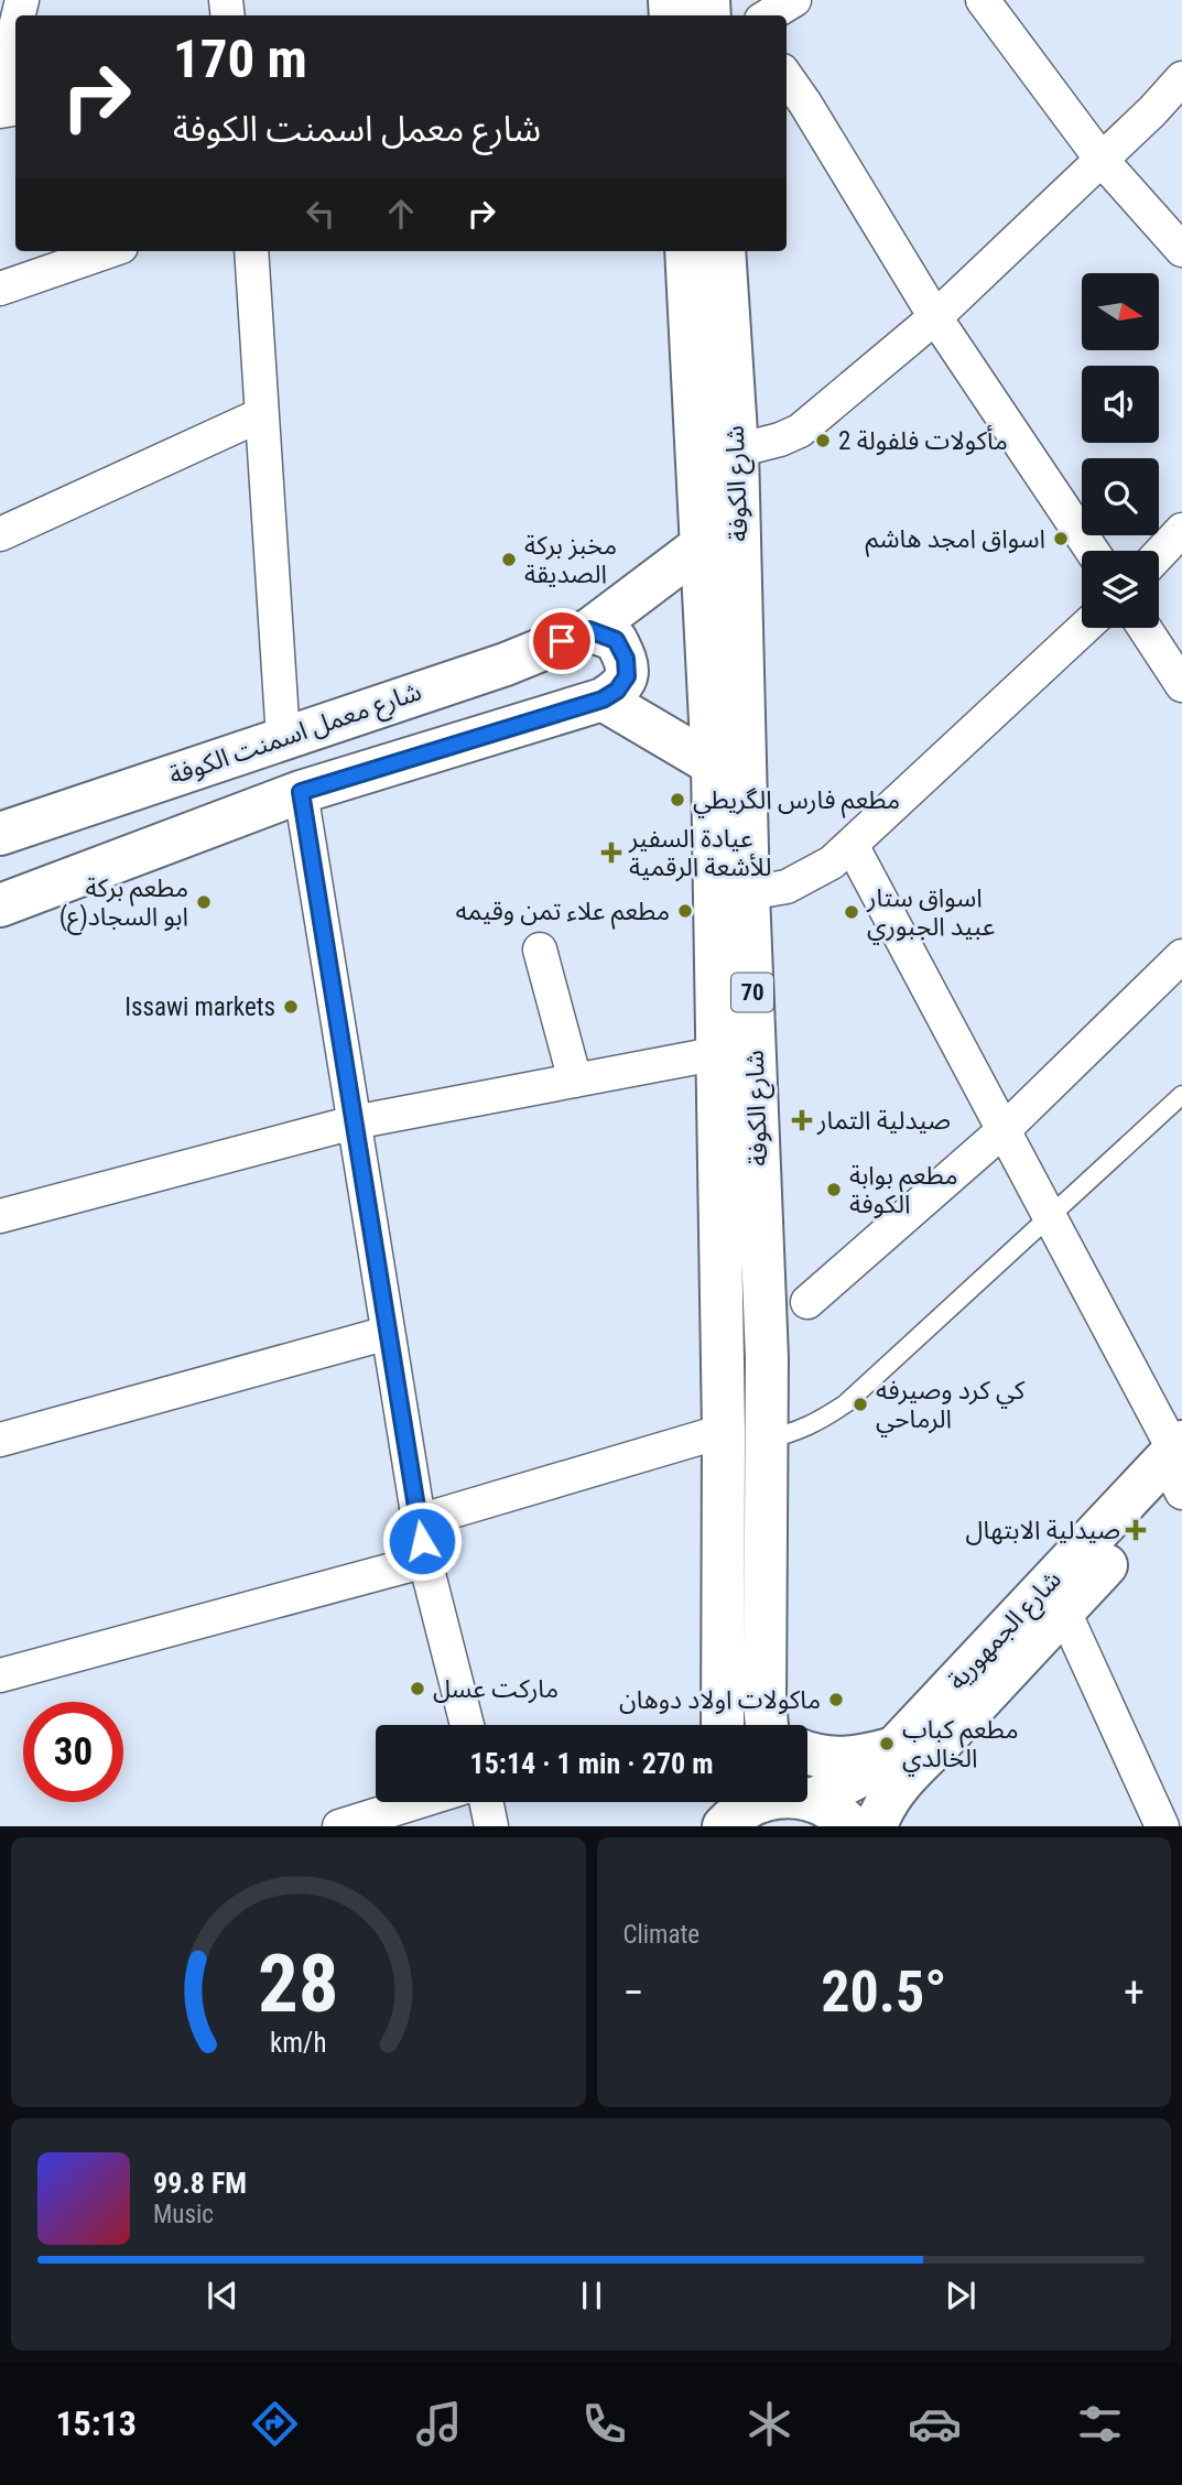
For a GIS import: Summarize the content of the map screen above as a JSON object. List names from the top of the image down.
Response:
{
  "streets": {
    "main road": [
      "شارع الكوفة",
      "شارع معمل اسمنت الكوفة",
      "70",
      "شارع الجمهورية"
    ]
  },
  "crossings": [
    ["شارع الكوفة", "شارع معمل اسمنت الكوفة"]
  ],
  "places": {
    "other": [
      "مأكولات فلفولة 2",
      "اسواق امجد هاشم",
      "مخبز بركة الصديقة",
      "مطعم فارس الگريطي",
      "مطعم بركة ابو السجاد(ع)",
      "مطعم علاء تمن وقيمه",
      "اسواق ستار عبيد الجبوري",
      "Issawi markets",
      "مطعم بوابة الكوفة",
      "كي كرد وصيرفه الرماحي",
      "ماركت عسل",
      "ماكولات اولاد دوهان",
      "مطعم كباب الخالدي"
    ],
    "health": ["عيادة السفير للأشعة الرقمية", "صيدلية التمار", "صيدلية الابتهال"]
  },
  "north": "right",
  "page": {
    "turn": ["170 m", "شارع معمل اسمنت الكوفة"],
    "limit": "30",
    "trip": "15:14 · 1 min · 270 m",
    "tile": "Climate",
    "heat": ["−", "20.5°", "+"],
    "song": ["99.8 FM", "Music"],
    "tabs": "15:13",
    "gauge": ["28", "km/h"]
  }
}
